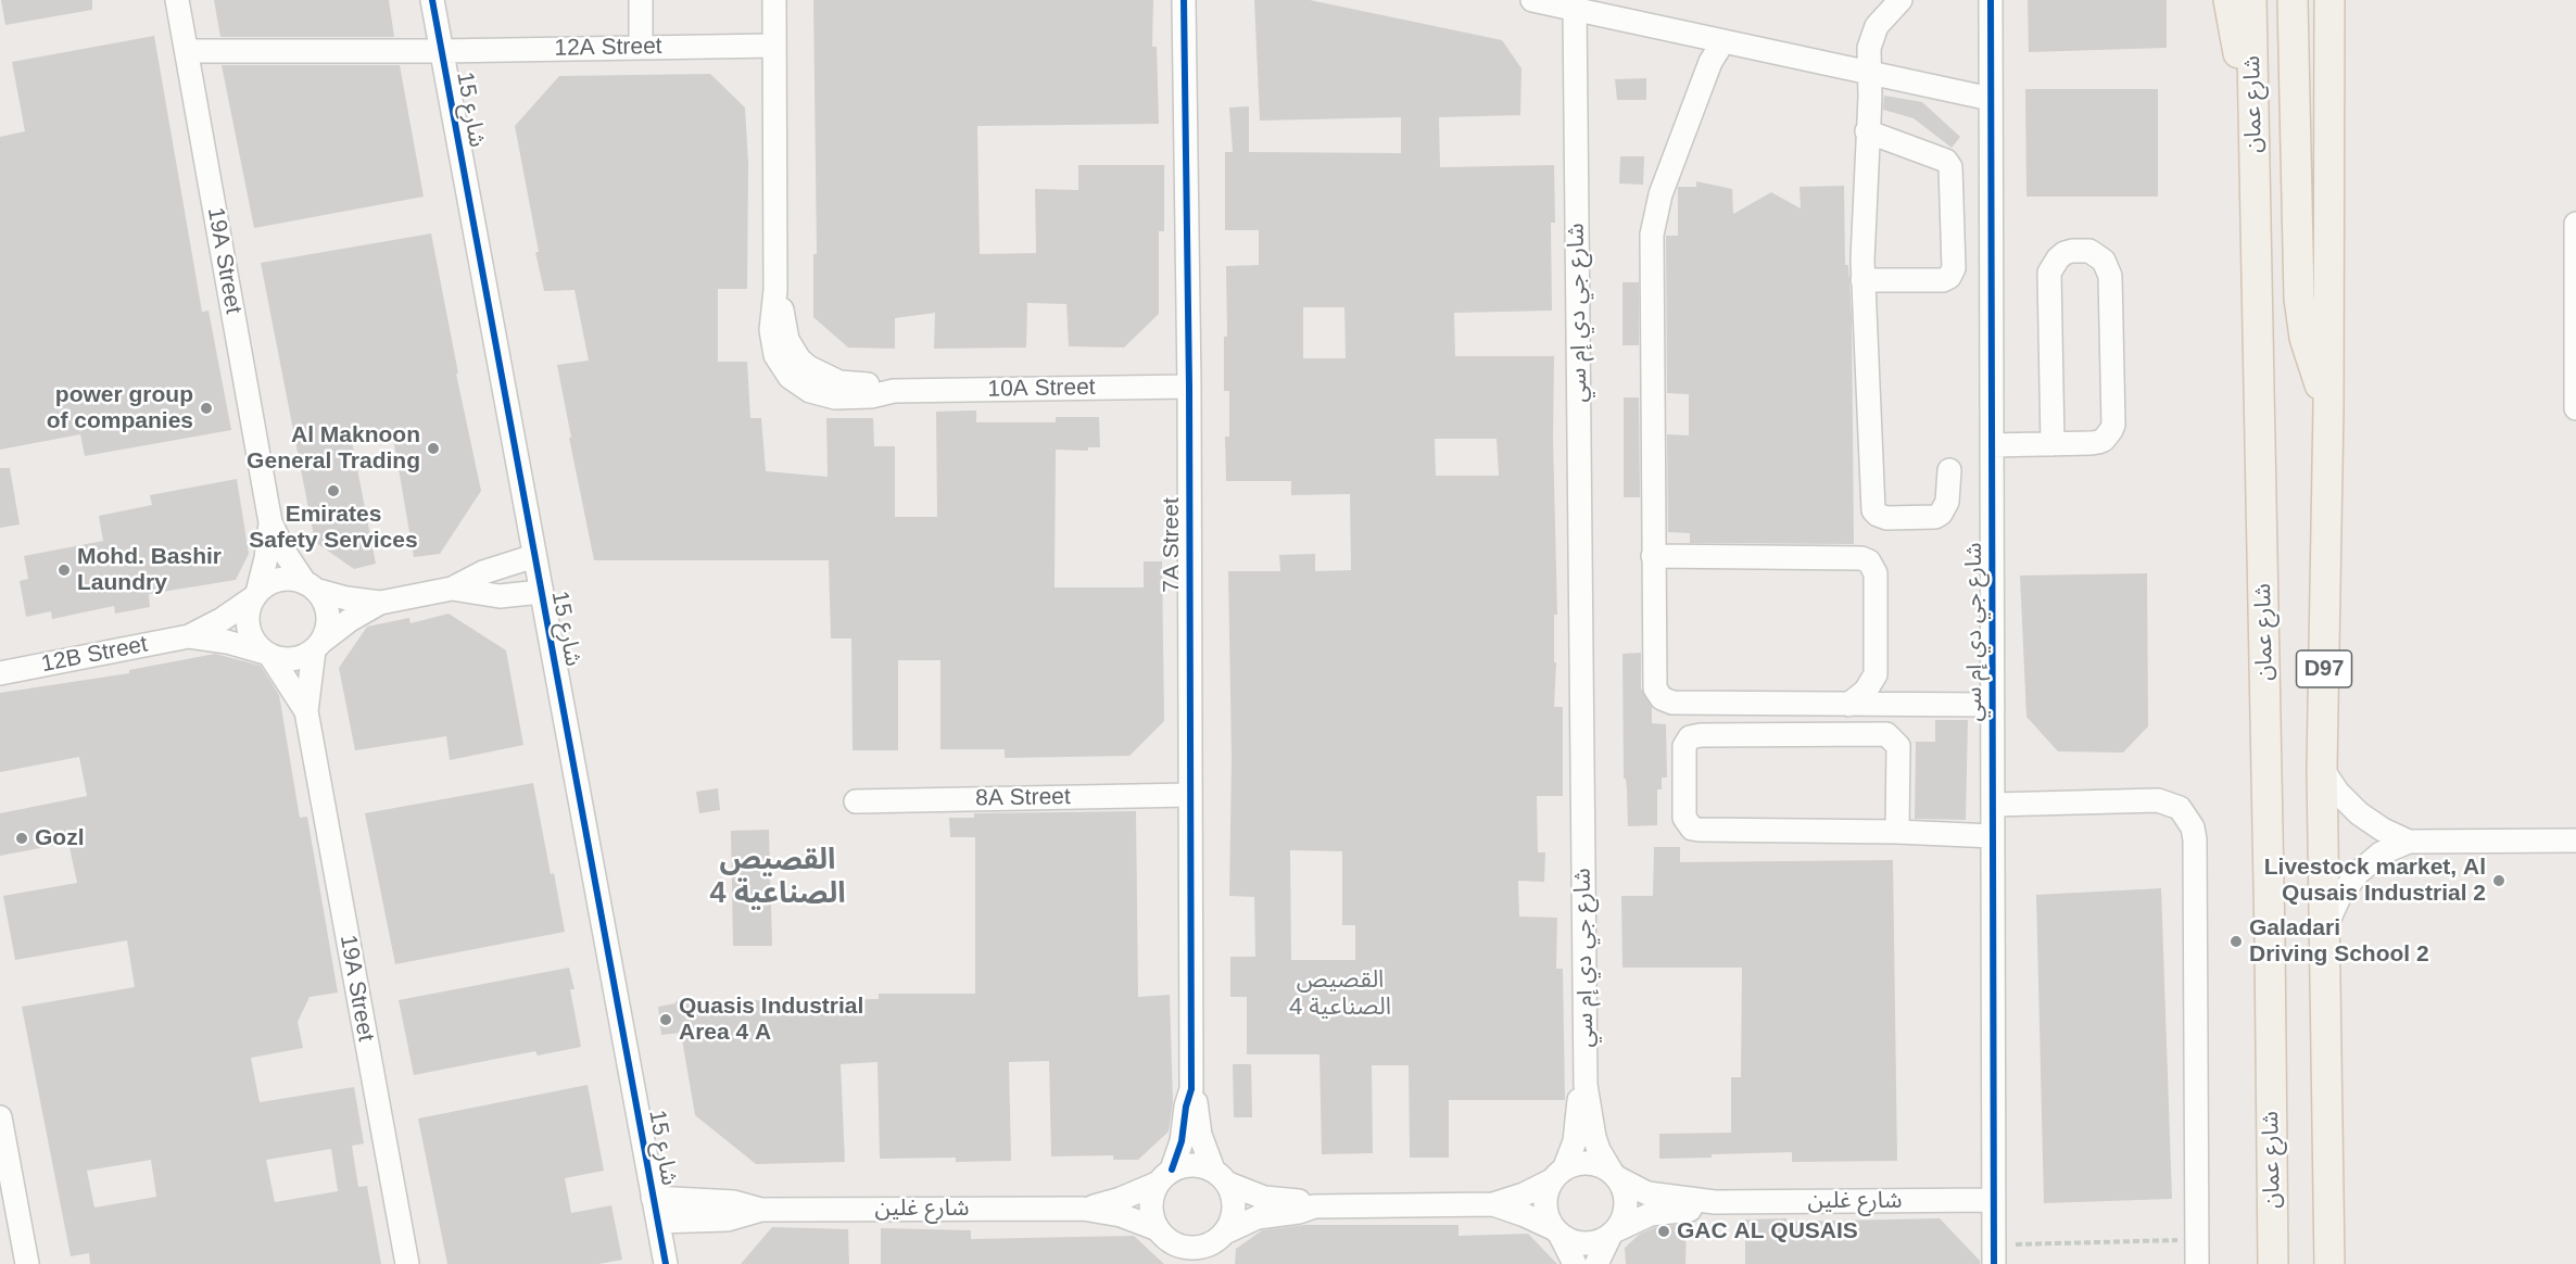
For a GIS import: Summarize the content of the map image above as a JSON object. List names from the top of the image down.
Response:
{
  "streets": {
    "main road": ["شارع عمان", "D97"],
    "street": [
      "12A Street",
      "شارع 15",
      "19A Street",
      "شارع جي دي إم سي",
      "10A Street",
      "7A Street",
      "12B Street",
      "8A Street",
      "شارع غلين"
    ]
  },
  "crossings": [
    ["12A Street", "شارع 15"],
    ["12A Street", "19A Street"],
    ["12A Street", "10A Street"],
    ["شارع 15", "شارع غلين"],
    ["شارع جي دي إم سي", "شارع غلين"],
    ["10A Street", "7A Street"],
    ["7A Street", "8A Street"]
  ],
  "districts": ["القصيص الصناعية 4", "القصيص الصناعية 4"],
  "places": [
    "power group of companies",
    "Al Maknoon General Trading",
    "Emirates Safety Services",
    "Mohd. Bashir Laundry",
    "Gozl",
    "Livestock market, Al Qusais Industrial 2",
    "Galadari Driving School 2",
    "Quasis Industrial Area 4 A",
    "GAC AL QUSAIS"
  ]
}
